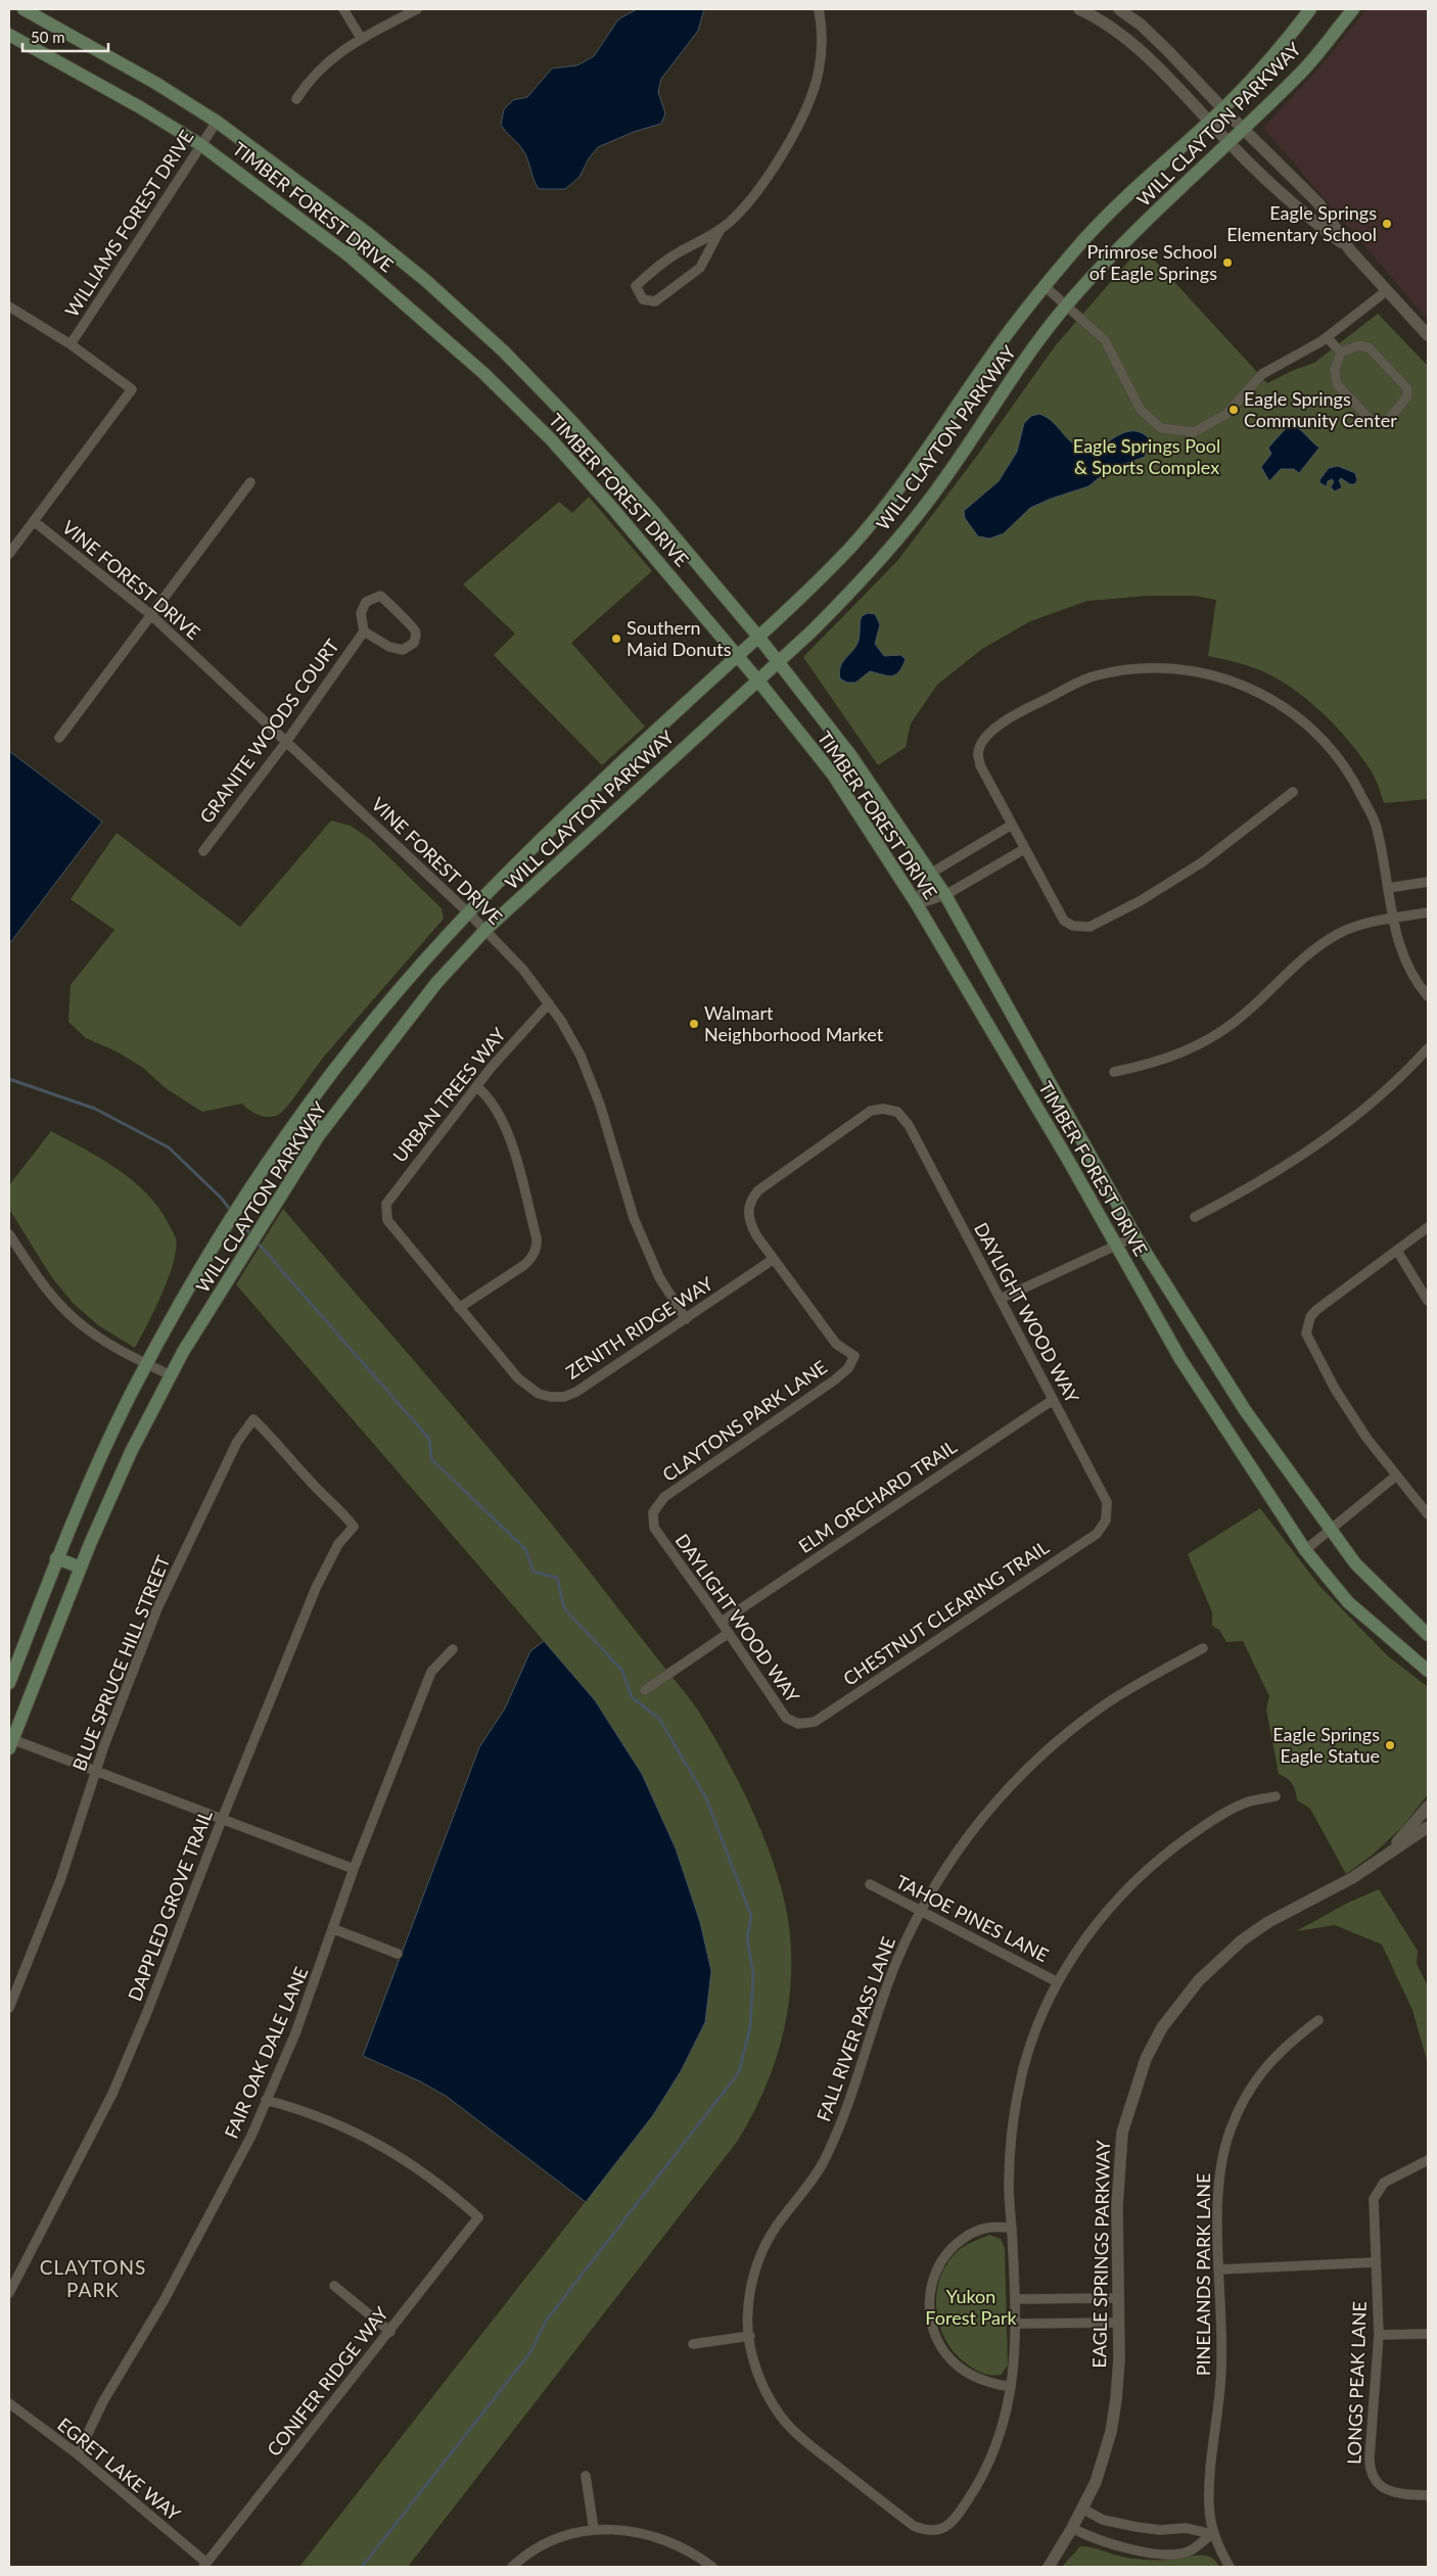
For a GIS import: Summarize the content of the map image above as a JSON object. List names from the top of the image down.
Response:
{
  "streets": {
    "main road": ["WILL CLAYTON PARKWAY", "TIMBER FOREST DRIVE"],
    "street": [
      "WILLIAMS FOREST DRIVE",
      "VINE FOREST DRIVE",
      "GRANITE WOODS COURT",
      "URBAN TREES WAY",
      "DAYLIGHT WOOD WAY",
      "ZENITH RIDGE WAY",
      "CLAYTONS PARK LANE",
      "ELM ORCHARD TRAIL",
      "CHESTNUT CLEARING TRAIL",
      "BLUE SPRUCE HILL STREET",
      "DAPPLED GROVE TRAIL",
      "TAHOE PINES LANE",
      "FALL RIVER PASS LANE",
      "FAIR OAK DALE LANE",
      "EAGLE SPRINGS PARKWAY",
      "PINELANDS PARK LANE",
      "CONIFER RIDGE WAY",
      "LONGS PEAK LANE",
      "EGRET LAKE WAY"
    ]
  },
  "crossings": [
    ["WILL CLAYTON PARKWAY", "TIMBER FOREST DRIVE"],
    ["WILL CLAYTON PARKWAY", "VINE FOREST DRIVE"],
    ["TIMBER FOREST DRIVE", "WILLIAMS FOREST DRIVE"],
    ["VINE FOREST DRIVE", "GRANITE WOODS COURT"],
    ["VINE FOREST DRIVE", "URBAN TREES WAY"],
    ["VINE FOREST DRIVE", "ZENITH RIDGE WAY"],
    ["URBAN TREES WAY", "ZENITH RIDGE WAY"],
    ["DAYLIGHT WOOD WAY", "ZENITH RIDGE WAY"],
    ["DAYLIGHT WOOD WAY", "CLAYTONS PARK LANE"],
    ["DAYLIGHT WOOD WAY", "ELM ORCHARD TRAIL"],
    ["DAYLIGHT WOOD WAY", "CHESTNUT CLEARING TRAIL"],
    ["ZENITH RIDGE WAY", "CLAYTONS PARK LANE"],
    ["BLUE SPRUCE HILL STREET", "DAPPLED GROVE TRAIL"],
    ["TAHOE PINES LANE", "FALL RIVER PASS LANE"],
    ["FAIR OAK DALE LANE", "CONIFER RIDGE WAY"],
    ["FAIR OAK DALE LANE", "EGRET LAKE WAY"],
    ["CONIFER RIDGE WAY", "EGRET LAKE WAY"]
  ],
  "districts": ["CLAYTONS PARK"],
  "parks": ["Eagle Springs Pool & Sports Complex", "Yukon Forest Park"],
  "places": [
    "Eagle Springs Elementary School",
    "Primrose School of Eagle Springs",
    "Eagle Springs Community Center",
    "Southern Maid Donuts",
    "Walmart Neighborhood Market",
    "Eagle Springs Eagle Statue"
  ],
  "scale_bar": "50 m"
}
